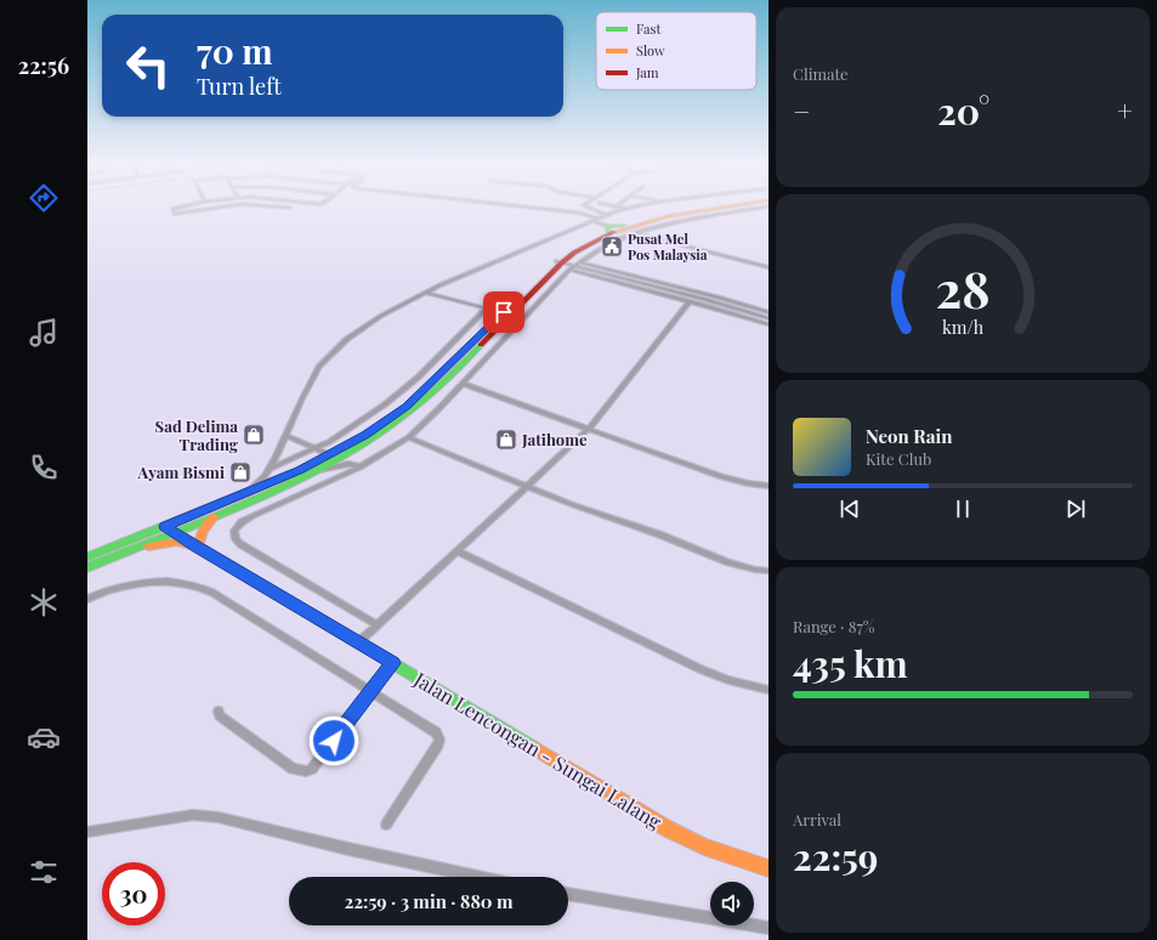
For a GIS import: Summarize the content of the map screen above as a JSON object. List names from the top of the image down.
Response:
{
  "streets": {
    "main road": ["Jalan Lencongan - Sungai Lalang"]
  },
  "places": {
    "public building": ["Pusat Mel Pos Malaysia"],
    "shop": ["Sad Delima Trading", "Jatihome", "Ayam Bismi"]
  },
  "legend": ["Fast", "Slow", "Jam"],
  "page": {
    "tabs": "22:56",
    "tile": [
      "Climate",
      ["Range · 87%", "435 km"],
      ["Arrival", "22:59"]
    ],
    "turn": ["70 m", "Turn left"],
    "heat": ["−", "20°", "+"],
    "song": ["Neon Rain", "Kite Club"],
    "limit": "30",
    "trip": "22:59 · 3 min · 880 m",
    "gauge": ["28", "km/h"]
  }
}
